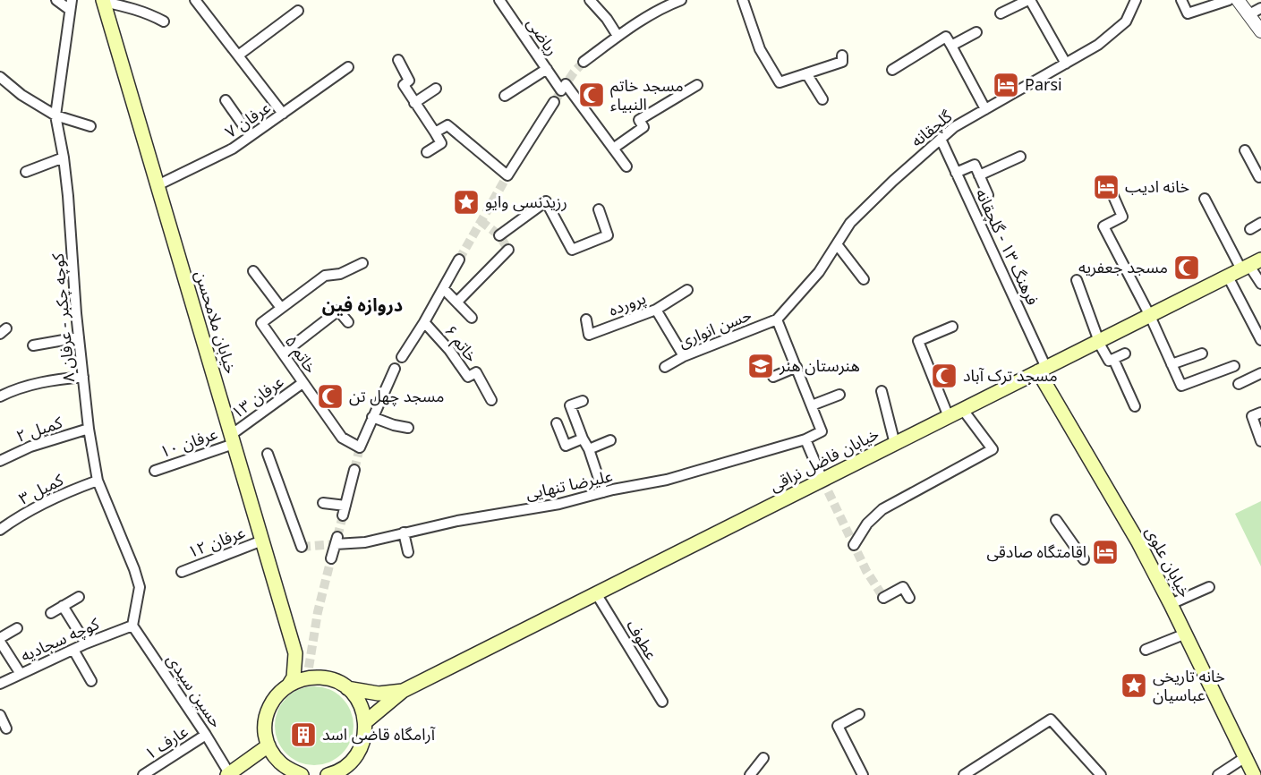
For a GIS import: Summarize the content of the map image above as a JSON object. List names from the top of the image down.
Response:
{
  "streets": {
    "main road": ["خیابان ملامحسن", "خیابان فاضل نراقی", "خیابان علوی"],
    "street": [
      "ریاضی",
      "عرفان ۷",
      "گلچقانه",
      "فرهنگ ۱۳ - گلچقانه",
      "پرورده",
      "کوچه چکبر - عرفان ۸",
      "حسن انواری",
      "خاتم ۶",
      "خاتم ۵",
      "عرفان ۱۳",
      "کمیل ۲",
      "عرفان ۱۰",
      "علیرضا تنهایی",
      "کمیل ۳",
      "عرفان ۱۲",
      "کوچه سجادیه",
      "عطوف",
      "حسین سیدی",
      "عارف ۱"
    ]
  },
  "crossings": [
    ["عرفان ۷", "خیابان ملامحسن"],
    ["گلچقانه", "فرهنگ ۱۳ - گلچقانه"],
    ["گلچقانه", "حسن انواری"],
    ["فرهنگ ۱۳ - گلچقانه", "خیابان فاضل نراقی"],
    ["فرهنگ ۱۳ - گلچقانه", "خیابان علوی"],
    ["کوچه چکبر - عرفان ۸", "کمیل ۲"],
    ["کوچه چکبر - عرفان ۸", "کمیل ۳"],
    ["کوچه چکبر - عرفان ۸", "کوچه سجادیه"],
    ["کوچه چکبر - عرفان ۸", "حسین سیدی"],
    ["خیابان ملامحسن", "عرفان ۱۳"],
    ["خیابان ملامحسن", "عرفان ۱۰"],
    ["خیابان ملامحسن", "عرفان ۱۲"],
    ["خاتم ۵", "عرفان ۱۳"],
    ["عرفان ۱۳", "عرفان ۱۰"],
    ["خیابان فاضل نراقی", "خیابان علوی"],
    ["خیابان فاضل نراقی", "عطوف"],
    ["کوچه سجادیه", "حسین سیدی"],
    ["حسین سیدی", "عارف ۱"]
  ],
  "districts": ["دروازه فین"],
  "places": {
    "hotel": ["Parsi", "خانه ادیب", "اقامتگاه صادقی"],
    "mosque": [
      "مسجد خاتم النبیاء",
      "مسجد جعفریه",
      "مسجد ترک آباد",
      "مسجد چهل تن"
    ],
    "place": ["رزیدنسی وایو", "خانه تاریخی عباسیان"],
    "school or university": ["هنرستان هنر"],
    "building": ["آرامگاه قاضی اسد"]
  }
}
